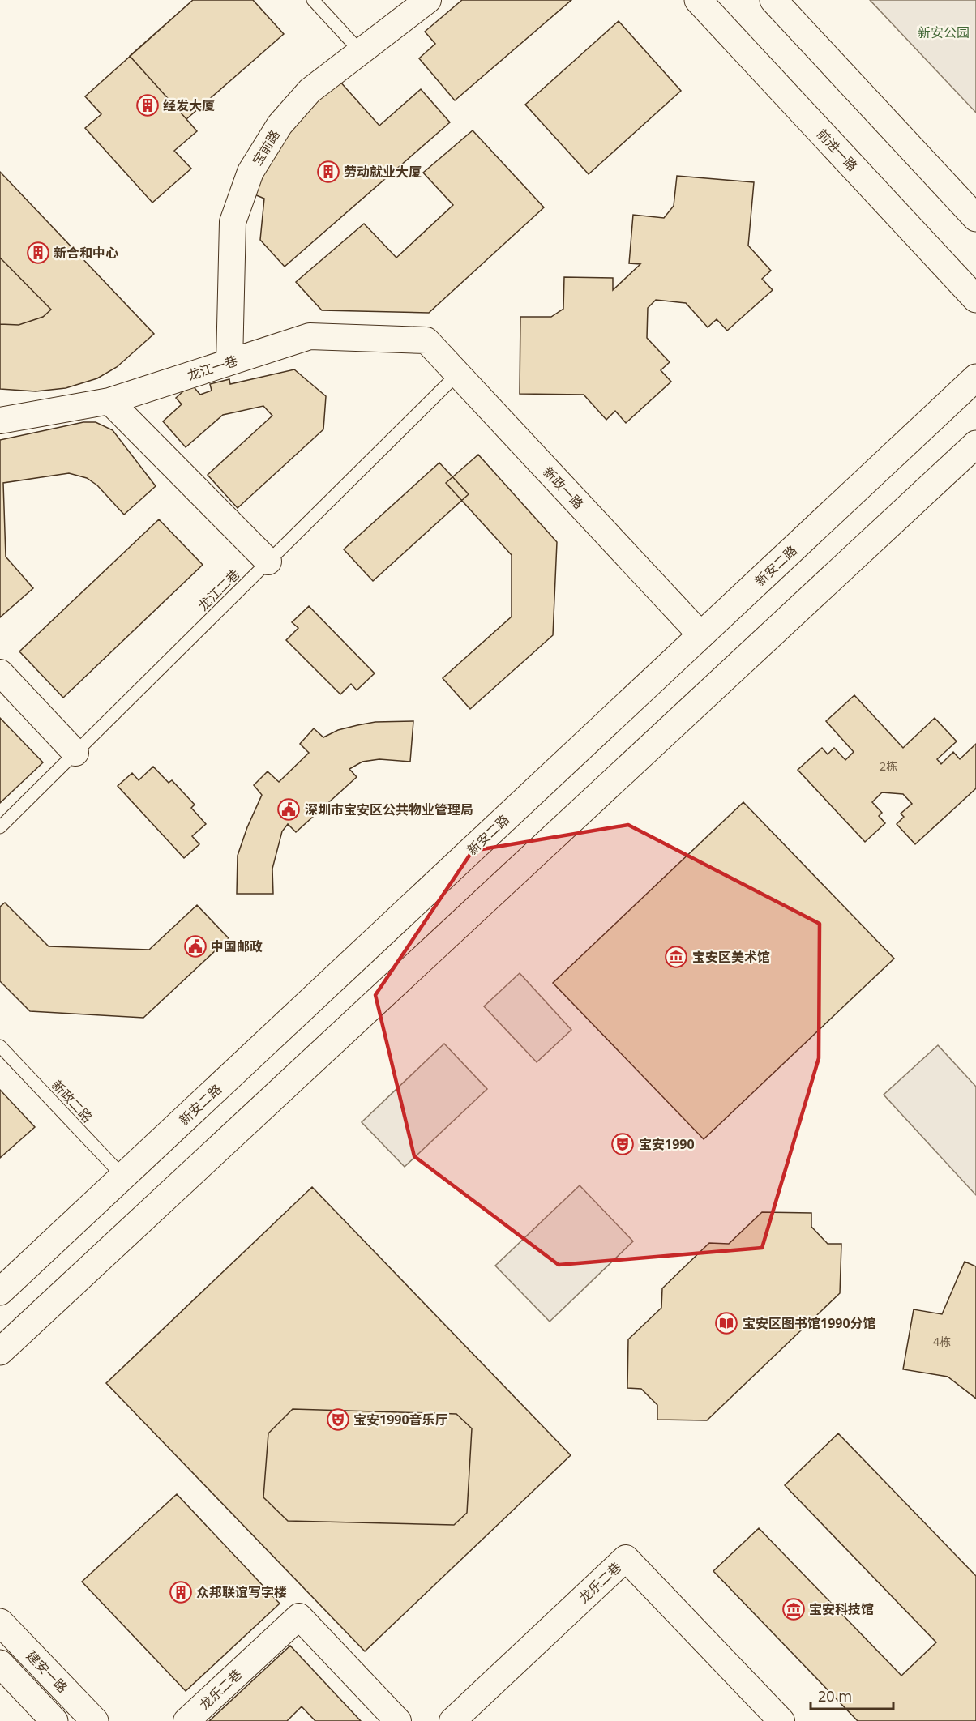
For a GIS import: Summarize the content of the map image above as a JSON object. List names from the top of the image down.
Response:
{
  "streets": {
    "main road": ["前进一路", "新安二路", "建安一路"],
    "street": [
      "宝前路",
      "龙江一巷",
      "新政一路",
      "龙乐二巷"
    ],
    "lane": ["龙江二巷", "新政二路"]
  },
  "crossings": [
    ["宝前路", "龙江一巷"],
    ["龙江一巷", "新政一路"],
    ["新政一路", "新安二路"],
    ["新政一路", "龙江二巷"],
    ["新安二路", "新政二路"]
  ],
  "parks": ["新安公园"],
  "places": {
    "building": [
      "经发大厦",
      "劳动就业大厦",
      "新合和中心",
      "众邦联谊写字楼"
    ],
    "public building": ["深圳市宝安区公共物业管理局", "中国邮政"],
    "museum": ["宝安区美术馆", "宝安科技馆"],
    "theatre": ["宝安1990", "宝安1990音乐厅"],
    "library": ["宝安区图书馆1990分馆"]
  },
  "house_numbers": ["2栋", "4栋"],
  "scale_bar": "20 m"
}
